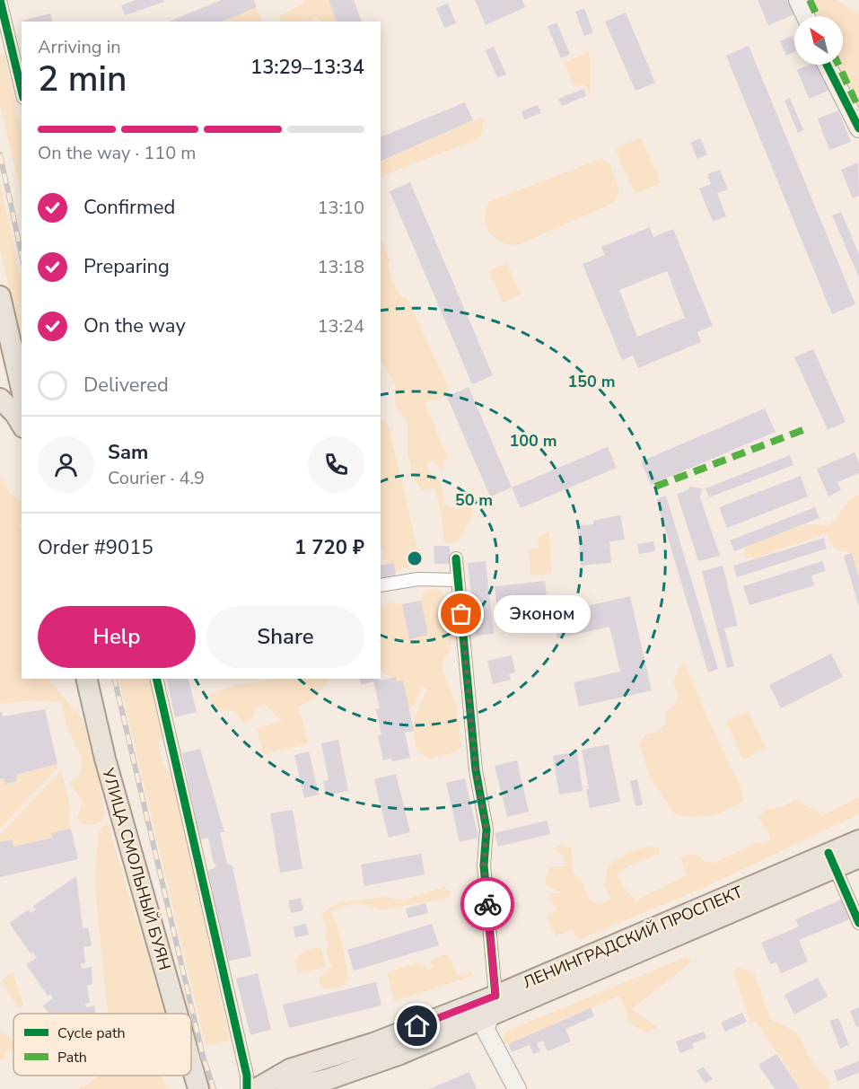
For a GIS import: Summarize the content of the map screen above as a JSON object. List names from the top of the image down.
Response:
{
  "streets": {
    "main road": ["УЛИЦА СМОЛЬНЫЙ БУЯН", "ЛЕНИНГРАДСКИЙ ПРОСПЕКТ"]
  },
  "places": ["Эконом"],
  "legend": ["Cycle path", "Path"],
  "north": "top left",
  "page": {
    "heading": ["2 min", "Arriving in", "13:29–13:34"],
    "panel": [
      "Sam",
      "Courier · 4.9",
      "Order #9015",
      "1 720 ₽"
    ],
    "bar": "On the way · 110 m",
    "list": [
      ["Confirmed", "13:10"],
      ["Preparing", "13:18"],
      ["On the way", "13:24"],
      "Delivered"
    ],
    "bubble": "Эконом",
    "buttons": ["Help", "Share"]
  },
  "rings": ["150 m", "100 m", "50 m"]
}
